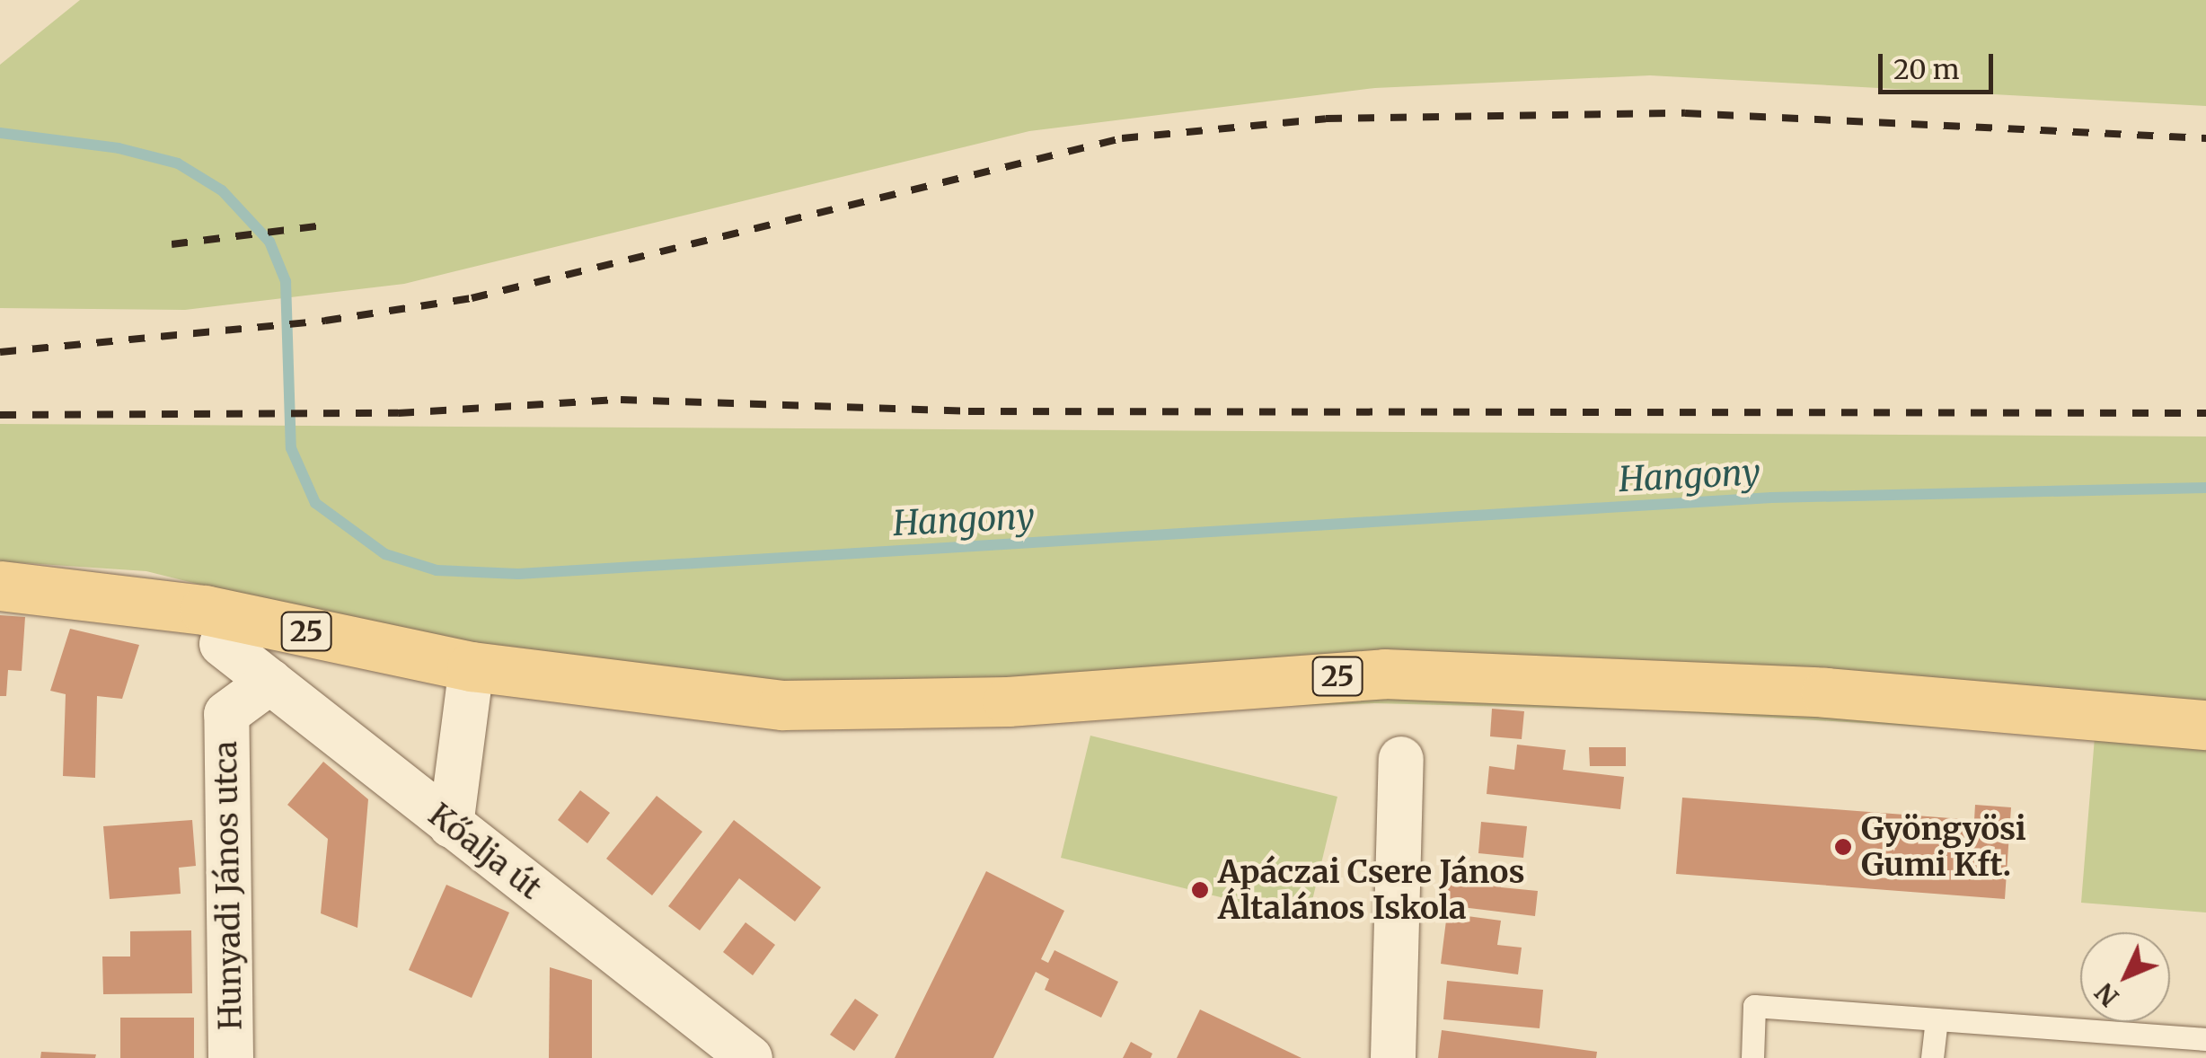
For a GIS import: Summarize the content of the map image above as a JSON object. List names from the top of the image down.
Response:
{
  "streets": {
    "main road": ["25"],
    "street": ["Kőalja út", "Hunyadi János utca"]
  },
  "crossings": [
    ["Kőalja út", "Hunyadi János utca"]
  ],
  "water": ["Hangony"],
  "places": ["Gyöngyösi Gumi Kft.", "Apáczai Csere János Általános Iskola"],
  "scale_bar": "20 m",
  "north": "bottom left"
}
